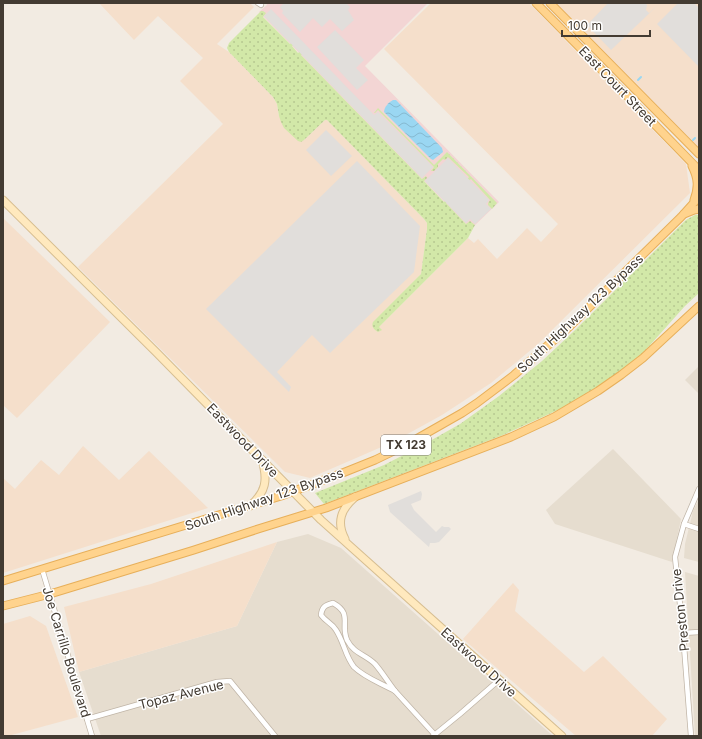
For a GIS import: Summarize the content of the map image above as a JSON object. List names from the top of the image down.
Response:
{
  "streets": {
    "main road": [
      "East Court Street",
      "South Highway 123 Bypass",
      "Eastwood Drive",
      "TX 123"
    ],
    "street": ["Preston Drive", "Joe Carrillo Boulevard", "Topaz Avenue"]
  },
  "crossings": [
    ["South Highway 123 Bypass", "Eastwood Drive"],
    ["South Highway 123 Bypass", "Joe Carrillo Boulevard"],
    ["Joe Carrillo Boulevard", "Topaz Avenue"]
  ],
  "scale_bar": "100 m"
}
